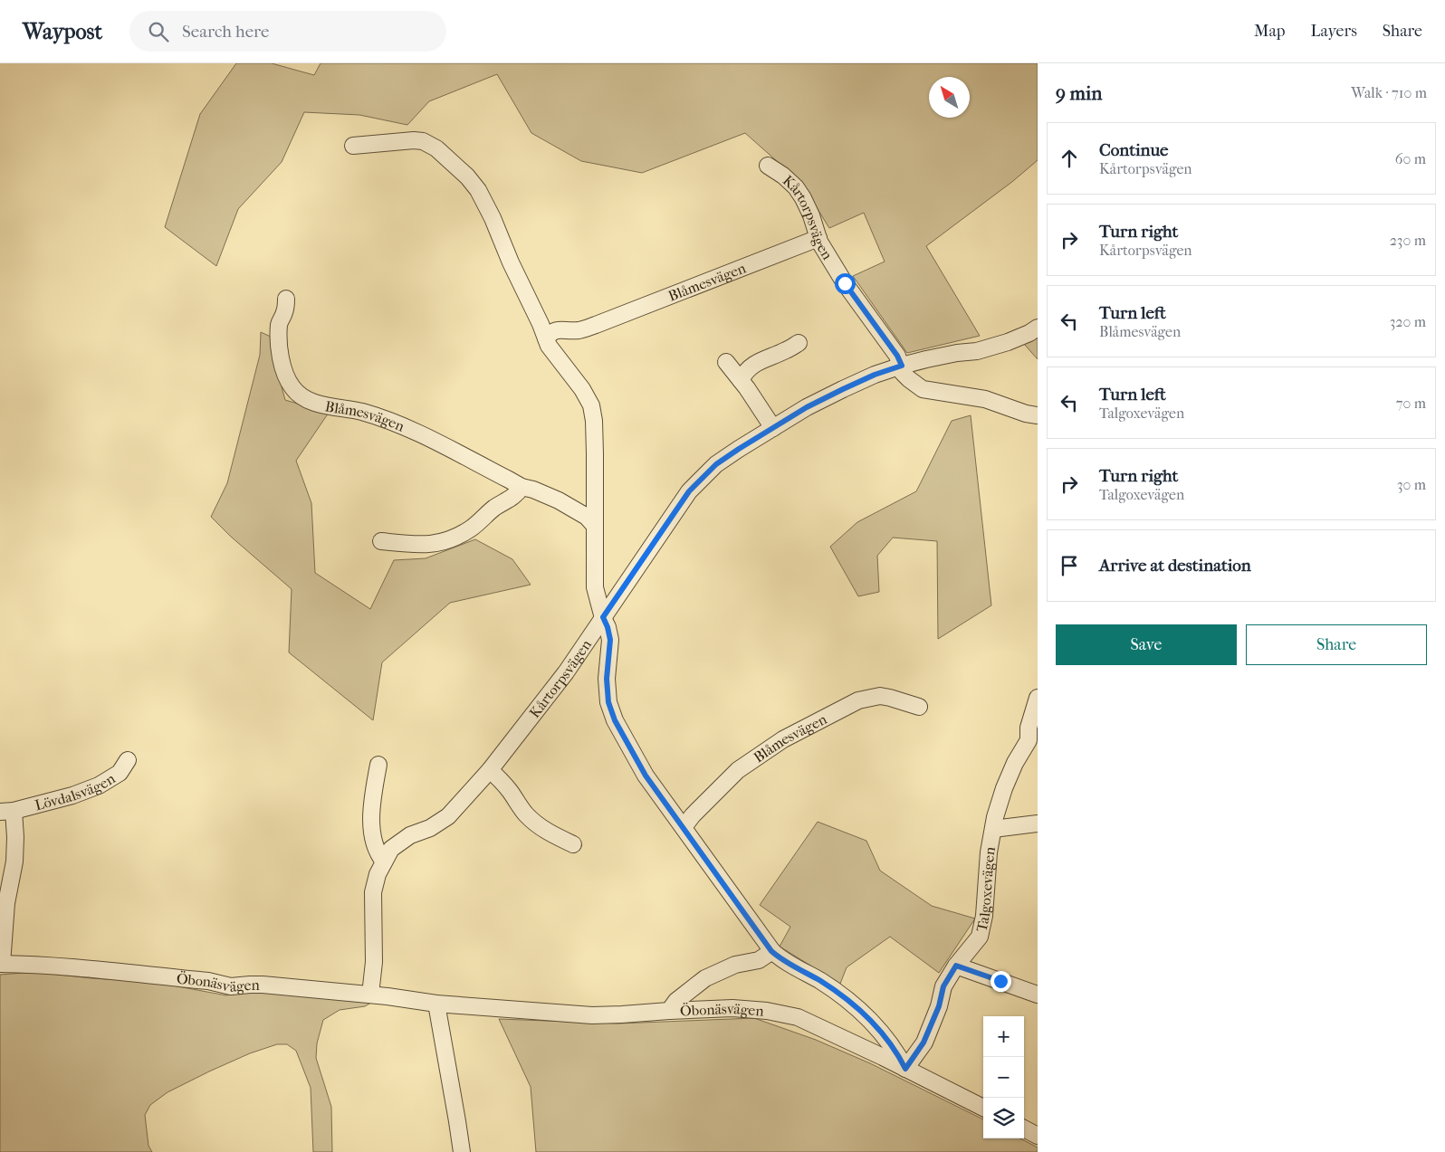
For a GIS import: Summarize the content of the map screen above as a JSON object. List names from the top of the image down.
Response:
{
  "streets": {
    "street": [
      "Kårtorpsvägen",
      "Blåmesvägen",
      "Lövdalsvägen",
      "Talgoxevägen",
      "Öbonäsvägen"
    ]
  },
  "crossings": [
    ["Kårtorpsvägen", "Blåmesvägen"],
    ["Kårtorpsvägen", "Öbonäsvägen"],
    ["Lövdalsvägen", "Öbonäsvägen"],
    ["Talgoxevägen", "Öbonäsvägen"]
  ],
  "north": "top left",
  "page": {
    "header": "Waypost",
    "search": "Search here",
    "nav": ["Map", "Layers", "Share"],
    "heading": ["9 min", "Walk · 710 m"],
    "list": [
      ["Continue", "Kårtorpsvägen", "60 m"],
      ["Turn right", "Kårtorpsvägen", "230 m"],
      ["Turn left", "Blåmesvägen", "320 m"],
      ["Turn left", "Talgoxevägen", "70 m"],
      ["Turn right", "Talgoxevägen", "30 m"],
      "Arrive at destination"
    ],
    "buttons": ["Save", "Share"],
    "map_buttons": ["+", "−"]
  }
}
